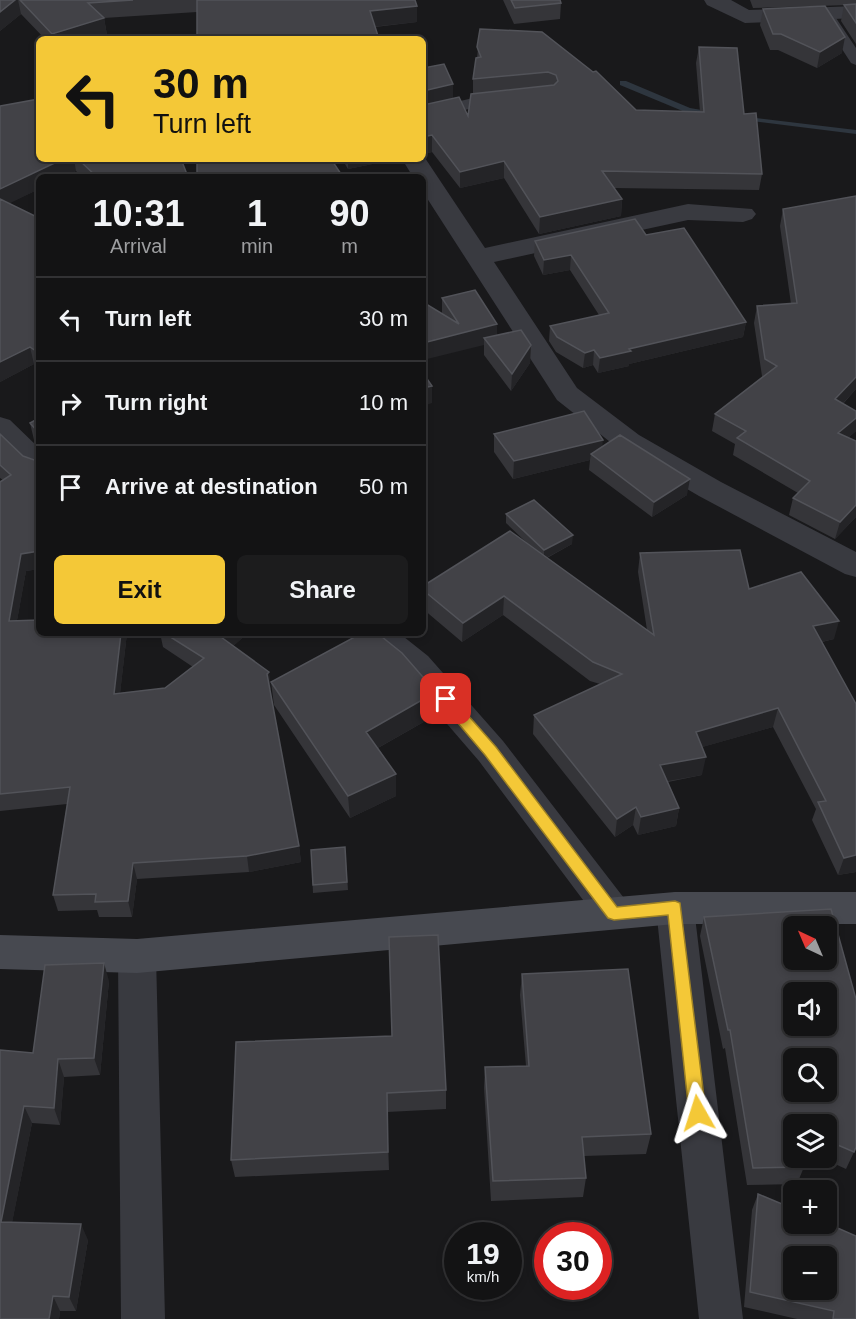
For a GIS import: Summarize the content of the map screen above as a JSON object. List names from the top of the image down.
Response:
{
  "north": "top left",
  "page": {
    "turn": ["30 m", "Turn left"],
    "eta": [
      "10:31",
      "Arrival",
      "1",
      "min",
      "90",
      "m"
    ],
    "list": [
      {
        "name": "Turn left",
        "value": "30 m"
      },
      {
        "name": "Turn right",
        "value": "10 m"
      },
      {
        "name": "Arrive at destination",
        "value": "50 m"
      }
    ],
    "buttons": ["Exit", "Share"],
    "map_buttons": ["+", "−"],
    "speed": "19 km/h",
    "limit": "30"
  }
}
